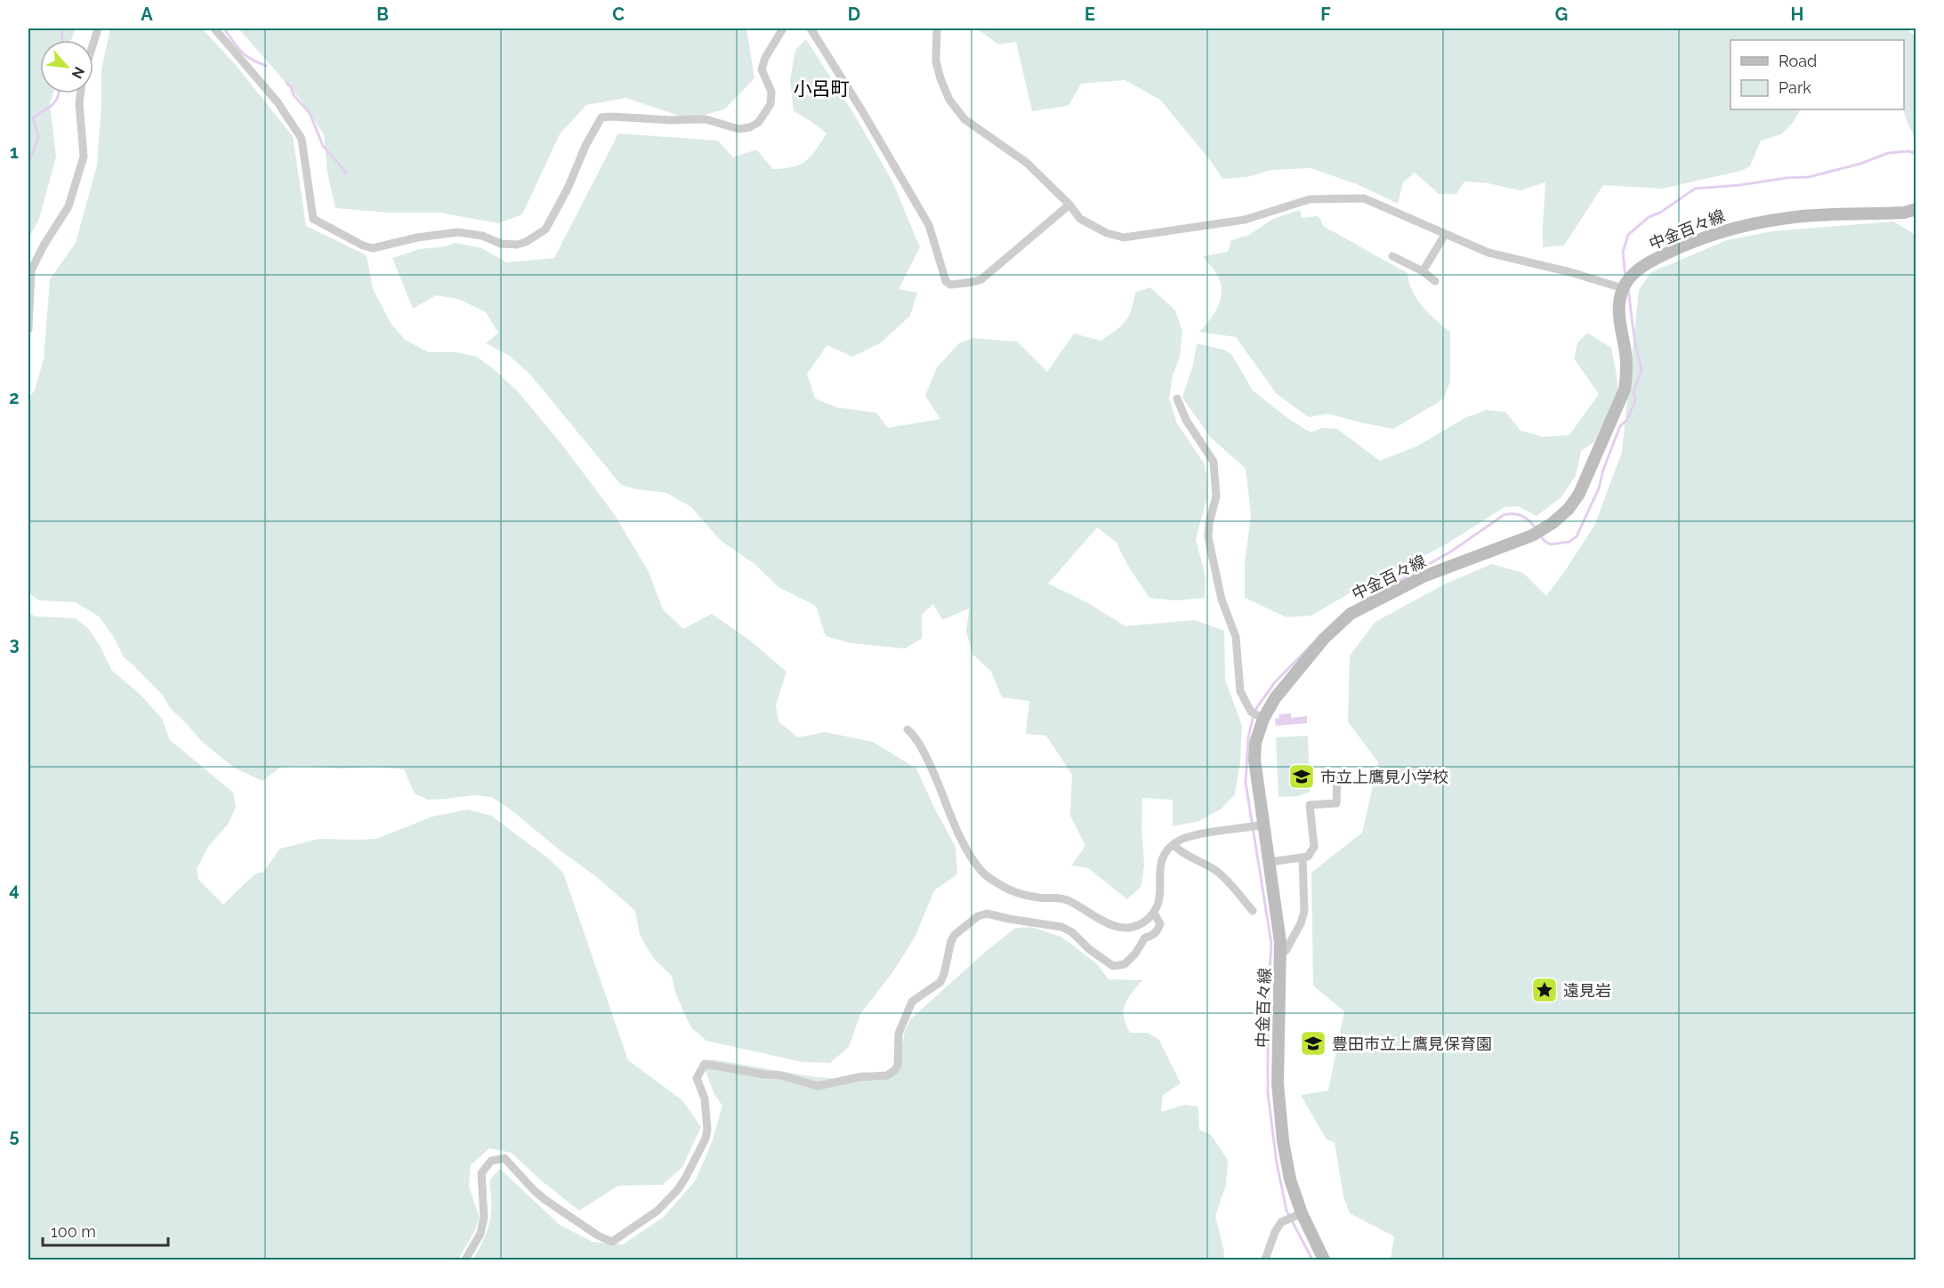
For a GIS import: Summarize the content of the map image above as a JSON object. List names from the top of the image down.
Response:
{
  "streets": {
    "main road": ["中金百々線"]
  },
  "districts": ["小呂町"],
  "places": {
    "school or university": ["市立上鷹見小学校", "豊田市立上鷹見保育園"],
    "place": ["遠見岩"]
  },
  "legend": ["Road", "Park"],
  "scale_bar": "100 m",
  "north": "bottom right",
  "grid": {
    "columns": [
      "A",
      "B",
      "C",
      "D",
      "E",
      "F",
      "G",
      "H"
    ],
    "rows": [
      "1",
      "2",
      "3",
      "4",
      "5"
    ]
  }
}
